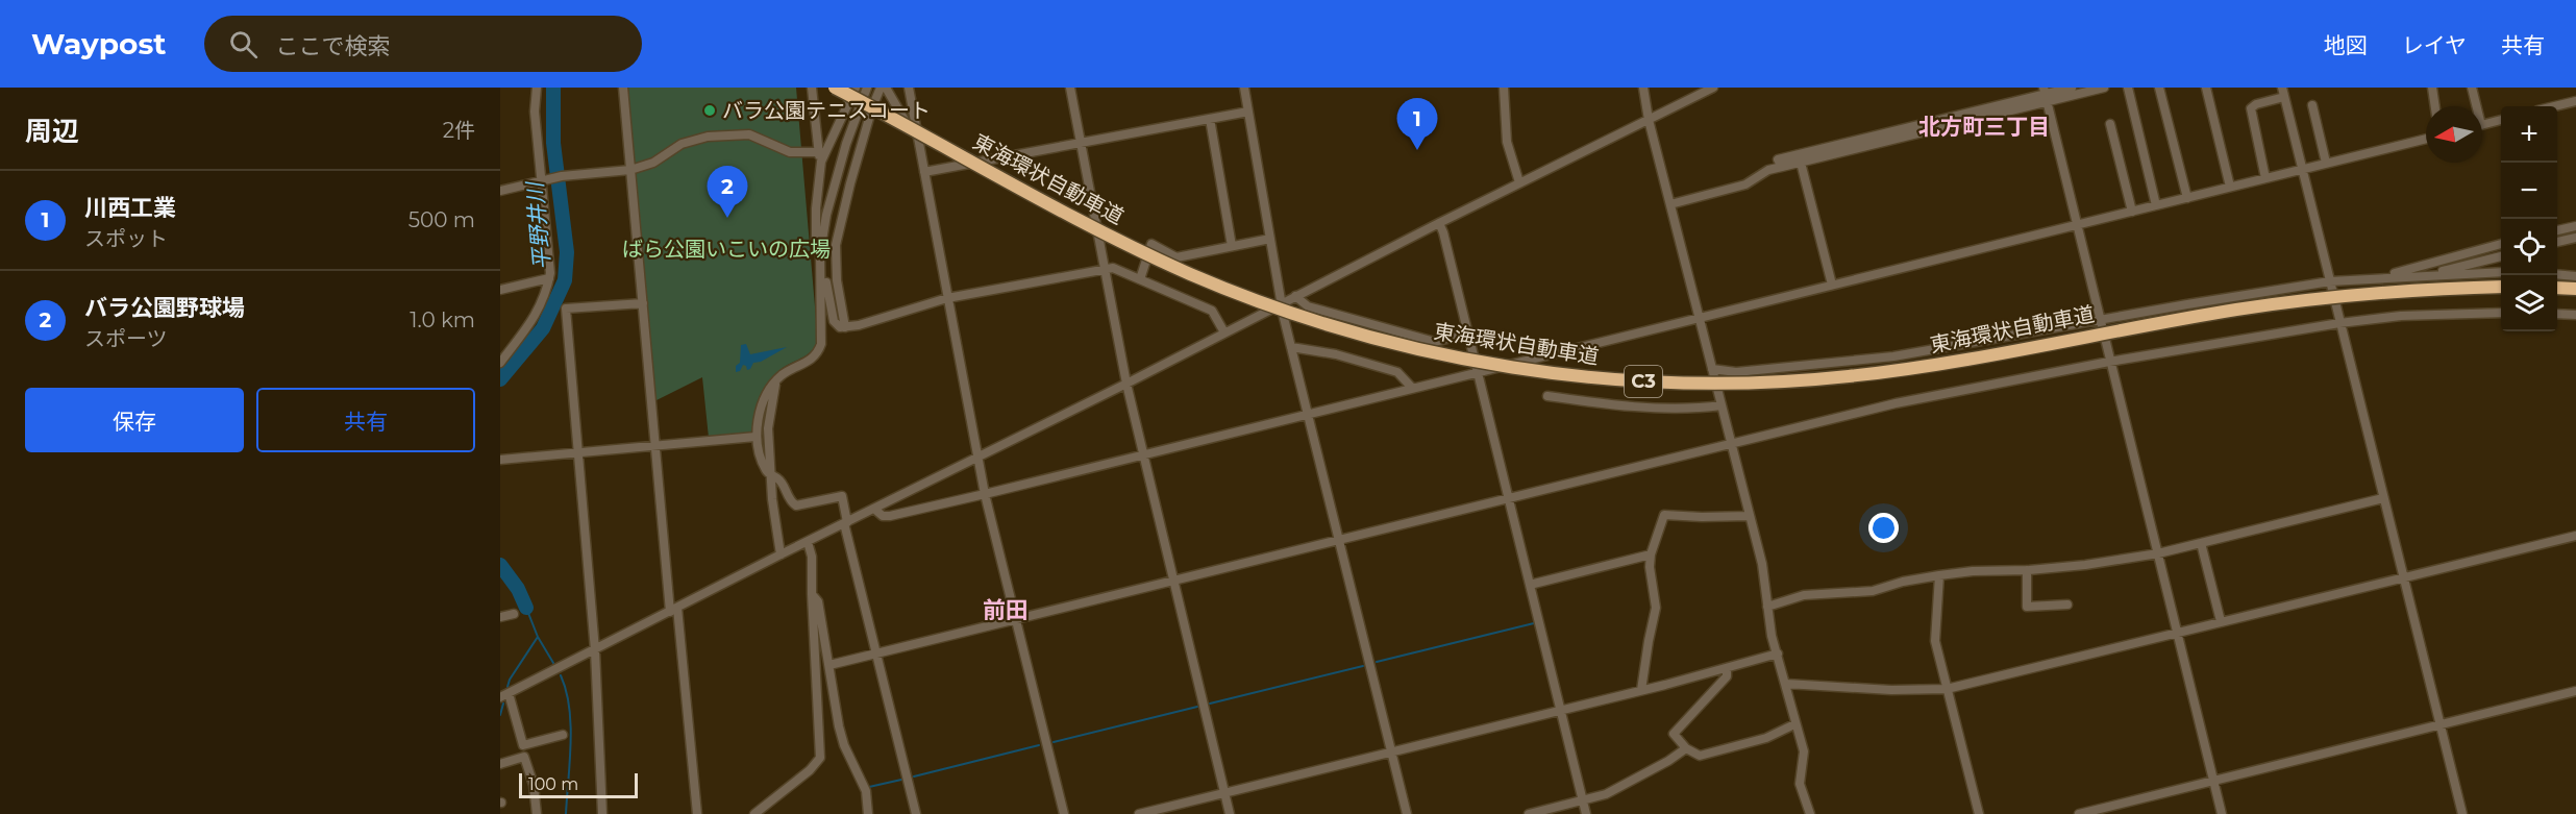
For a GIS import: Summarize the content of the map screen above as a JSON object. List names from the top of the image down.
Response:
{
  "streets": {
    "highway": ["東海環状自動車道", "C3"]
  },
  "districts": ["北方町三丁目", "前田"],
  "water": ["平野井川"],
  "parks": ["ばら公園いこいの広場"],
  "places": ["バラ公園テニスコート"],
  "scale_bar": "100 m",
  "north": "left",
  "page": {
    "header": "Waypost",
    "search": "ここで検索",
    "nav": ["地図", "レイヤ", "共有"],
    "heading": ["周辺", "2件"],
    "pins": ["1", "2"],
    "map_buttons": ["+", "−"],
    "list": [
      {
        "mark": "1",
        "name": "川西工業",
        "note": "スポット",
        "value": "500 m"
      },
      {
        "mark": "2",
        "name": "バラ公園野球場",
        "note": "スポーツ",
        "value": "1.0 km"
      }
    ],
    "buttons": ["保存", "共有"],
    "scale": "100 m"
  }
}
